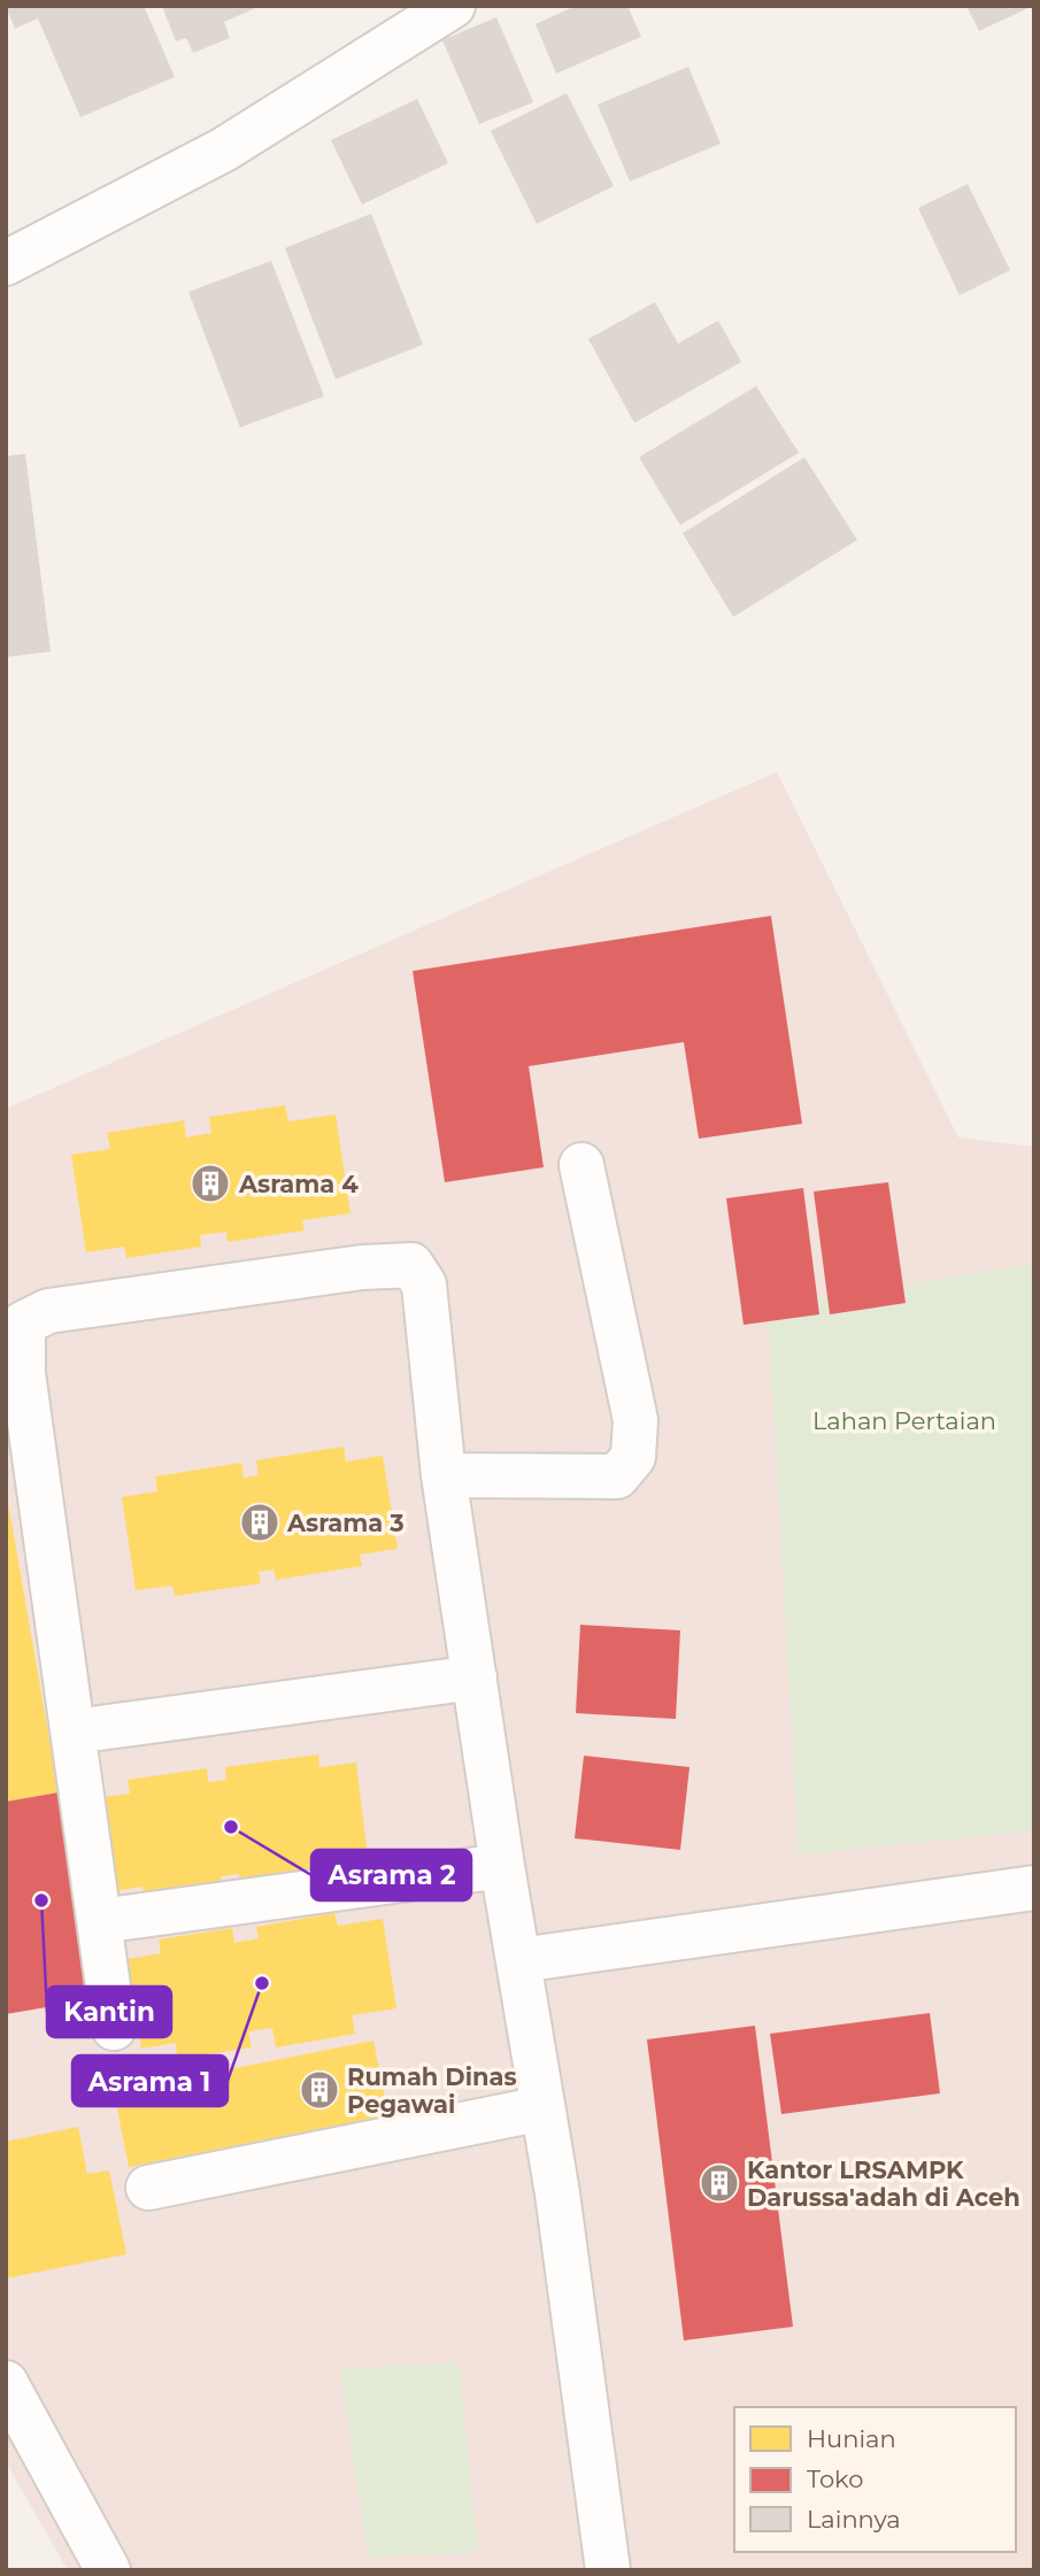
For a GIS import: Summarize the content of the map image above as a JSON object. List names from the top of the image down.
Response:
{
  "parks": ["Lahan Pertaian"],
  "places": {
    "building": [
      "Asrama 4",
      "Asrama 3",
      "Rumah Dinas Pegawai",
      "Kantor LRSAMPK Darussa'adah di Aceh"
    ],
    "other": ["Asrama 2", "Kantin", "Asrama 1"]
  },
  "legend": ["Hunian", "Toko", "Lainnya"]
}
